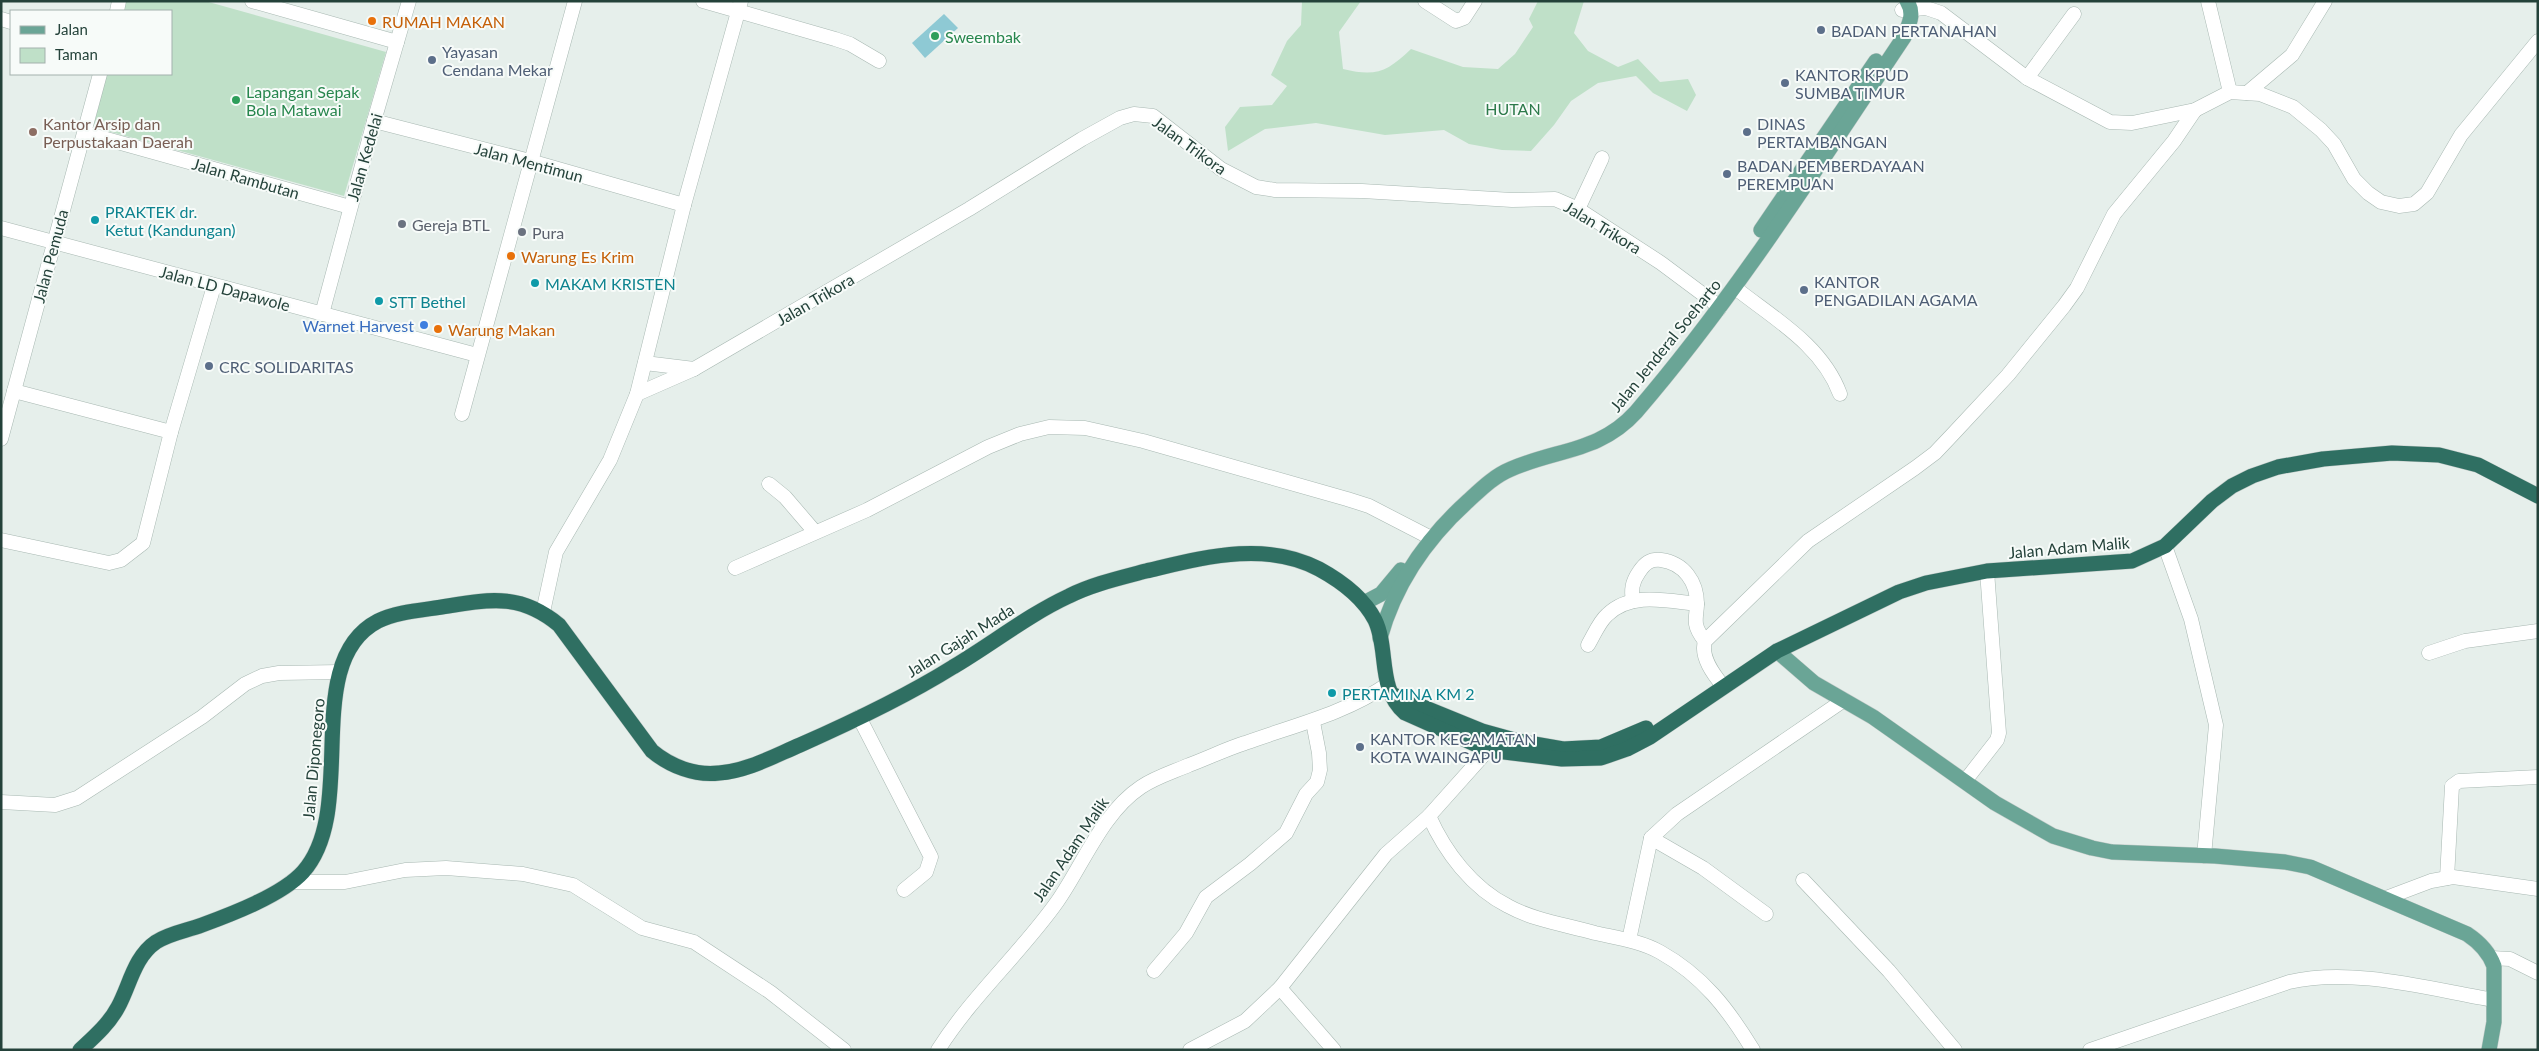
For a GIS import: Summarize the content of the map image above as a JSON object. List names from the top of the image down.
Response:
{
  "streets": {
    "highway": ["Jalan Adam Malik", "Jalan Gajah Mada", "Jalan Diponegoro"],
    "main road": ["Jalan Jenderal Soeharto"],
    "street": [
      "Jalan Trikora",
      "Jalan Kedelai",
      "Jalan Mentimun",
      "Jalan Rambutan",
      "Jalan Pemuda",
      "Jalan LD Dapawole"
    ]
  },
  "crossings": [
    ["Jalan Trikora", "Jalan Jenderal Soeharto"],
    ["Jalan Kedelai", "Jalan Mentimun"],
    ["Jalan Kedelai", "Jalan Rambutan"],
    ["Jalan Kedelai", "Jalan LD Dapawole"],
    ["Jalan Rambutan", "Jalan Pemuda"],
    ["Jalan Pemuda", "Jalan LD Dapawole"],
    ["Jalan Jenderal Soeharto", "Jalan Gajah Mada"],
    ["Jalan Adam Malik", "Jalan Gajah Mada"],
    ["Jalan Gajah Mada", "Jalan Diponegoro"]
  ],
  "parks": ["HUTAN"],
  "places": [
    "RUMAH MAKAN",
    "BADAN PERTANAHAN",
    "Sweembak",
    "Yayasan Cendana Mekar",
    "KANTOR KPUD SUMBA TIMUR",
    "Lapangan Sepak Bola Matawai",
    "Kantor Arsip dan Perpustakaan Daerah",
    "DINAS PERTAMBANGAN",
    "BADAN PEMBERDAYAAN PEREMPUAN",
    "PRAKTEK dr. Ketut (Kandungan)",
    "Gereja BTL",
    "Pura",
    "Warung Es Krim",
    "MAKAM KRISTEN",
    "KANTOR PENGADILAN AGAMA",
    "STT Bethel",
    "Warnet Harvest",
    "Warung Makan",
    "CRC SOLIDARITAS",
    "PERTAMINA KM 2",
    "KANTOR KECAMATAN KOTA WAINGAPU"
  ],
  "legend": ["Jalan", "Taman"]
}
